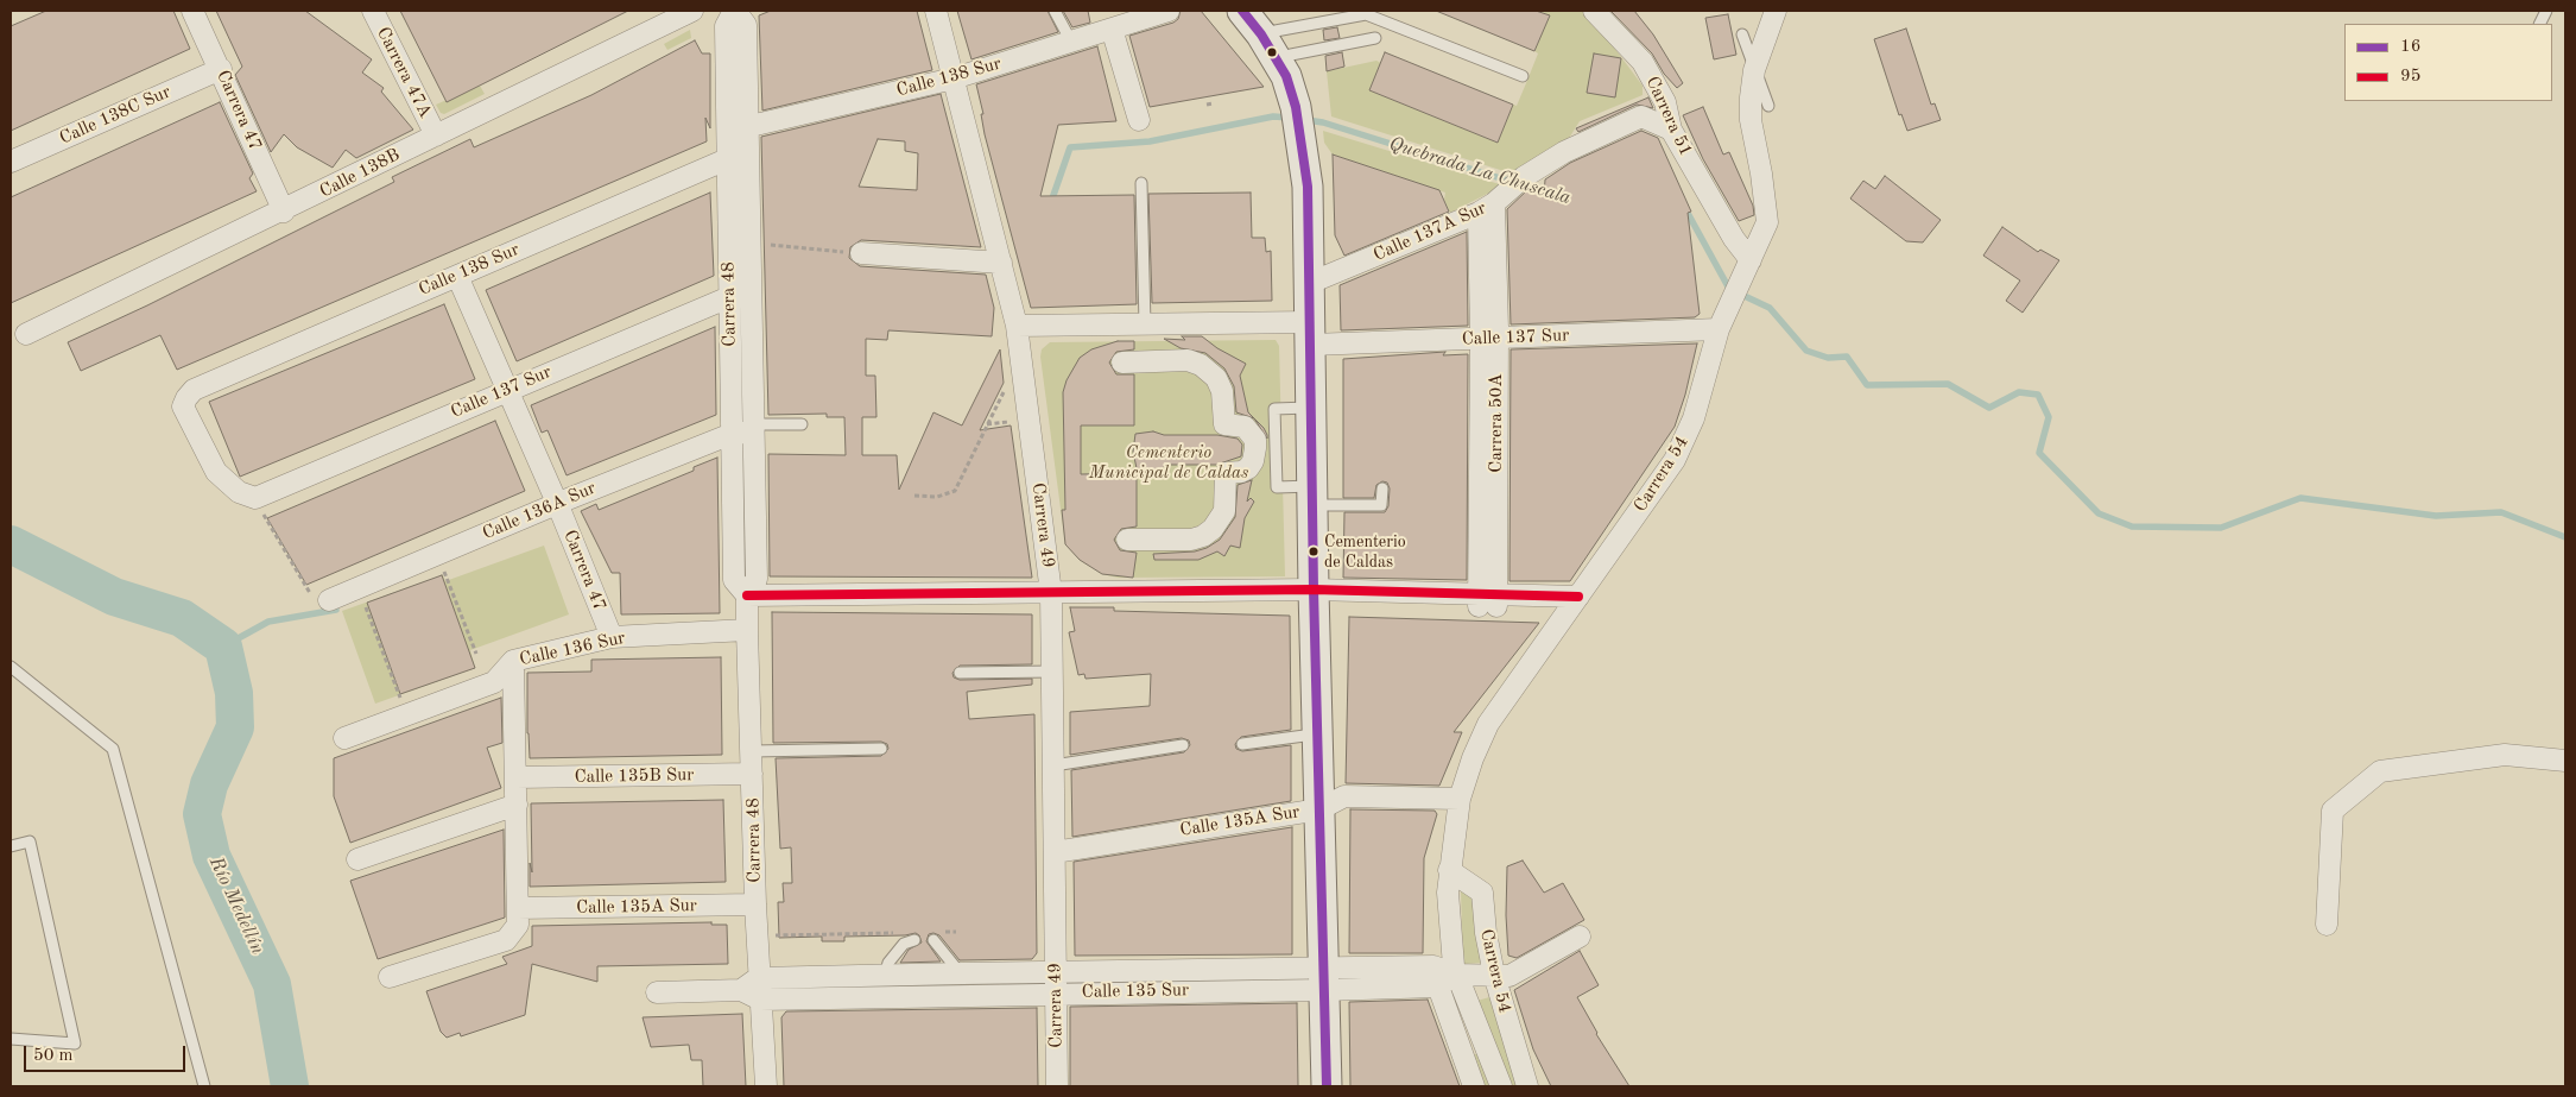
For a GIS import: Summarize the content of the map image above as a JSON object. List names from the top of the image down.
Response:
{
  "streets": {
    "street": [
      "Carrera 47A",
      "Calle 138 Sur",
      "Carrera 47",
      "Calle 138C Sur",
      "Carrera 51",
      "Calle 138B",
      "Calle 137A Sur",
      "Carrera 48",
      "Calle 137 Sur",
      "Carrera 50A",
      "Carrera 54",
      "Calle 136A Sur",
      "Carrera 49",
      "Calle 136 Sur",
      "Calle 135B Sur",
      "Calle 135A Sur",
      "Calle 135 Sur"
    ]
  },
  "crossings": [
    ["Carrera 47A", "Calle 138B"],
    ["Calle 138 Sur", "Carrera 47"],
    ["Calle 138 Sur", "Carrera 48"],
    ["Calle 138 Sur", "Calle 137 Sur"],
    ["Calle 138 Sur", "Carrera 49"],
    ["Carrera 47", "Calle 138C Sur"],
    ["Carrera 47", "Calle 138B"],
    ["Carrera 47", "Calle 137 Sur"],
    ["Carrera 47", "Calle 136A Sur"],
    ["Carrera 47", "Calle 136 Sur"],
    ["Carrera 51", "Calle 137A Sur"],
    ["Carrera 51", "Carrera 54"],
    ["Calle 137A Sur", "Carrera 50A"],
    ["Carrera 48", "Calle 137 Sur"],
    ["Carrera 48", "Calle 136A Sur"],
    ["Carrera 48", "Calle 136 Sur"],
    ["Carrera 48", "Calle 135B Sur"],
    ["Carrera 48", "Calle 135A Sur"],
    ["Carrera 48", "Calle 135 Sur"],
    ["Calle 137 Sur", "Carrera 50A"],
    ["Calle 137 Sur", "Carrera 54"],
    ["Calle 137 Sur", "Carrera 49"],
    ["Carrera 54", "Calle 135A Sur"],
    ["Carrera 54", "Calle 135 Sur"],
    ["Carrera 49", "Calle 135A Sur"],
    ["Carrera 49", "Calle 135 Sur"]
  ],
  "water": ["Quebrada La Chuscala", "Río Medellín"],
  "parks": ["Cementerio Municipal de Caldas"],
  "places": ["Cementerio de Caldas"],
  "lines": ["transit line 16", "transit line 95"],
  "legend": ["16", "95"],
  "scale_bar": "50 m"
}
